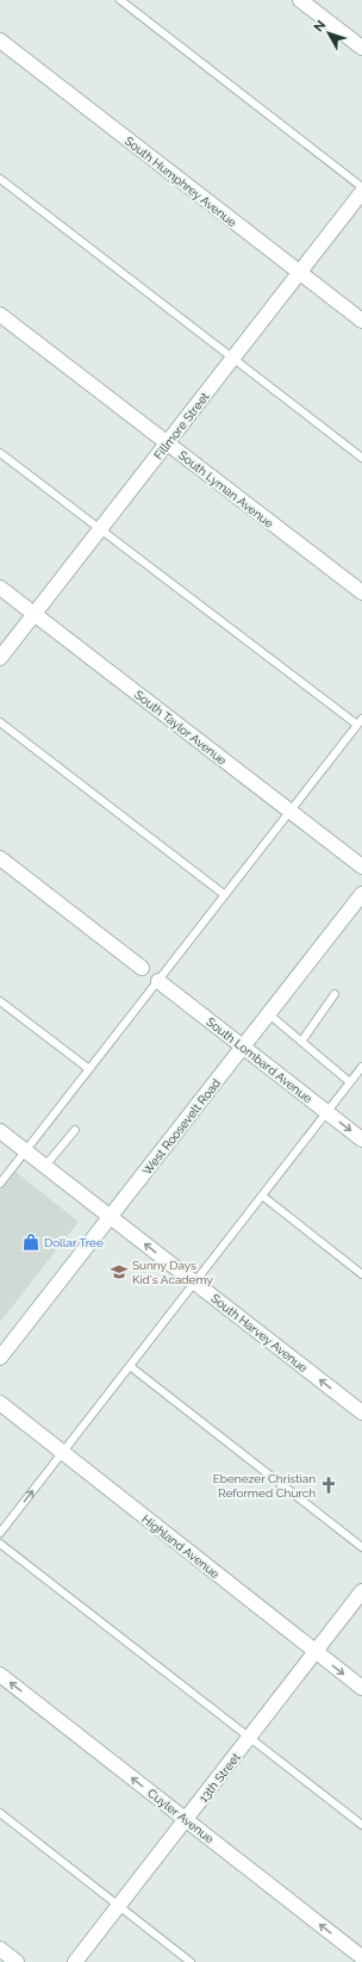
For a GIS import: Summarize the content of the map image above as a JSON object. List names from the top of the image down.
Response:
{
  "streets": {
    "street": [
      "South Humphrey Avenue",
      "Fillmore Street",
      "South Lyman Avenue",
      "South Taylor Avenue",
      "South Lombard Avenue",
      "West Roosevelt Road",
      "South Harvey Avenue",
      "Highland Avenue",
      "13th Street",
      "Cuyler Avenue"
    ]
  },
  "crossings": [
    ["South Humphrey Avenue", "Fillmore Street"],
    ["Fillmore Street", "South Lyman Avenue"],
    ["Fillmore Street", "South Taylor Avenue"],
    ["South Lombard Avenue", "West Roosevelt Road"],
    ["West Roosevelt Road", "South Harvey Avenue"],
    ["Highland Avenue", "13th Street"],
    ["13th Street", "Cuyler Avenue"]
  ],
  "one_way": ["South Harvey Avenue", "Cuyler Avenue"],
  "places": {
    "shop": ["Dollar Tree"],
    "school or university": ["Sunny Days Kid's Academy"],
    "church": ["Ebenezer Christian Reformed Church"]
  },
  "north": "top left"
}
